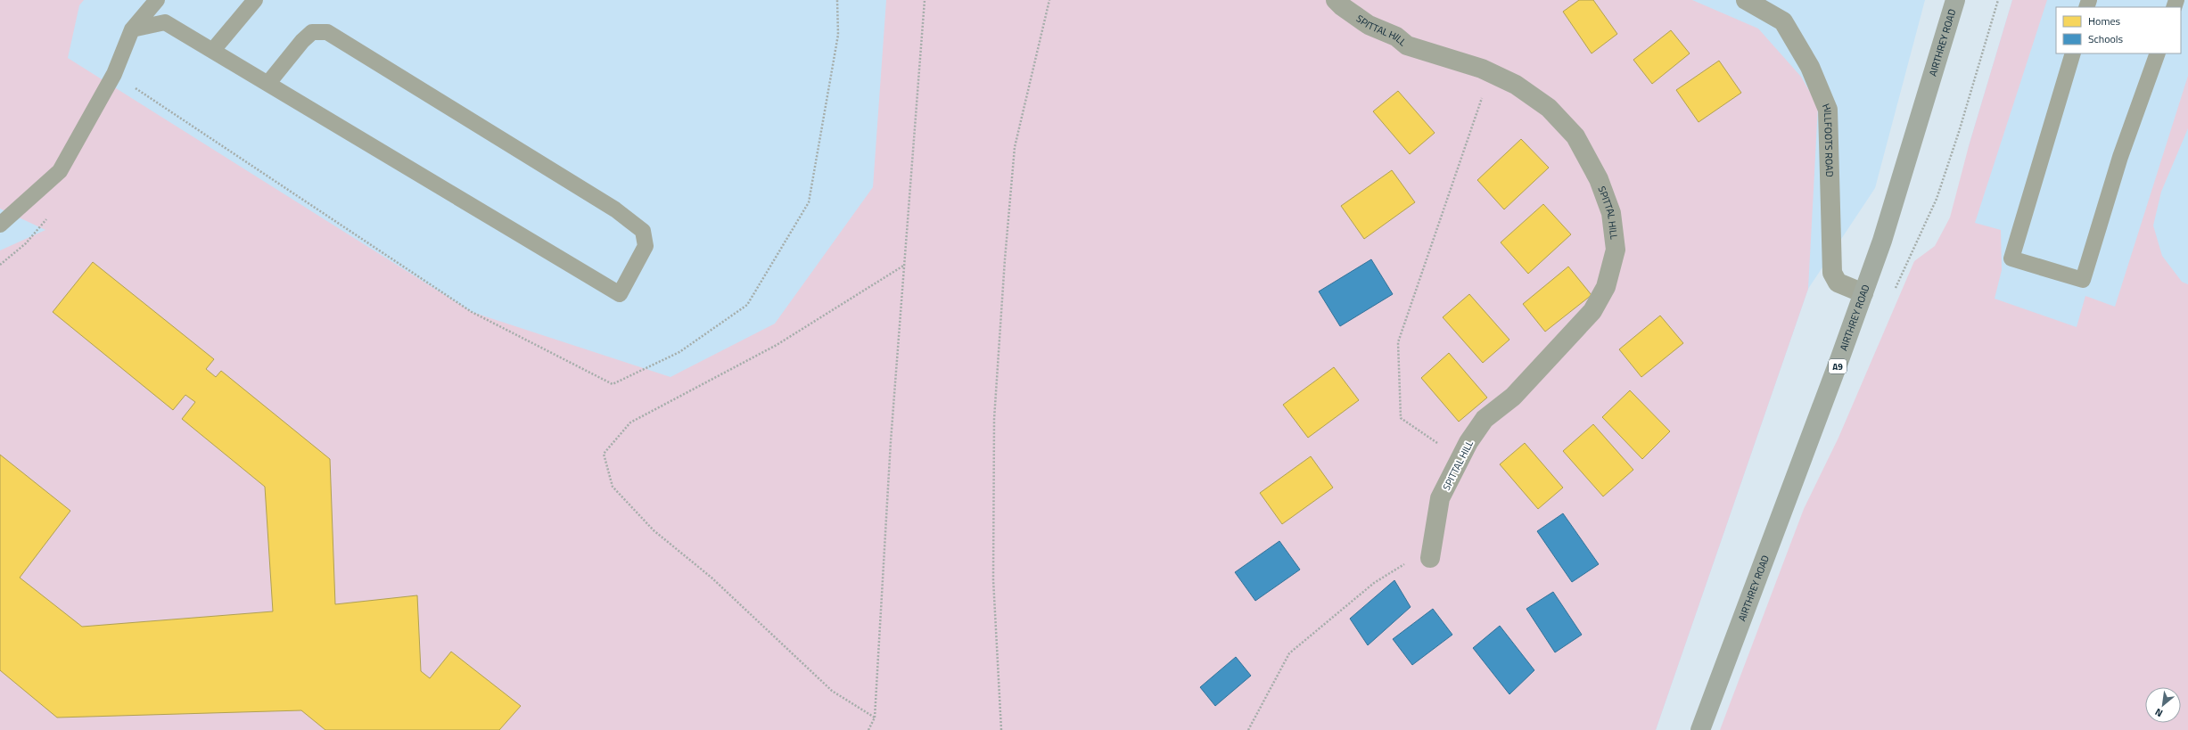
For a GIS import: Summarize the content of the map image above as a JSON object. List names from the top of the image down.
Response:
{
  "streets": {
    "main road": ["AIRTHREY ROAD", "A9"],
    "street": ["SPITTAL HILL", "HILLFOOTS ROAD"]
  },
  "crossings": [
    ["AIRTHREY ROAD", "HILLFOOTS ROAD"]
  ],
  "legend": ["Homes", "Schools"],
  "north": "bottom left"
}
